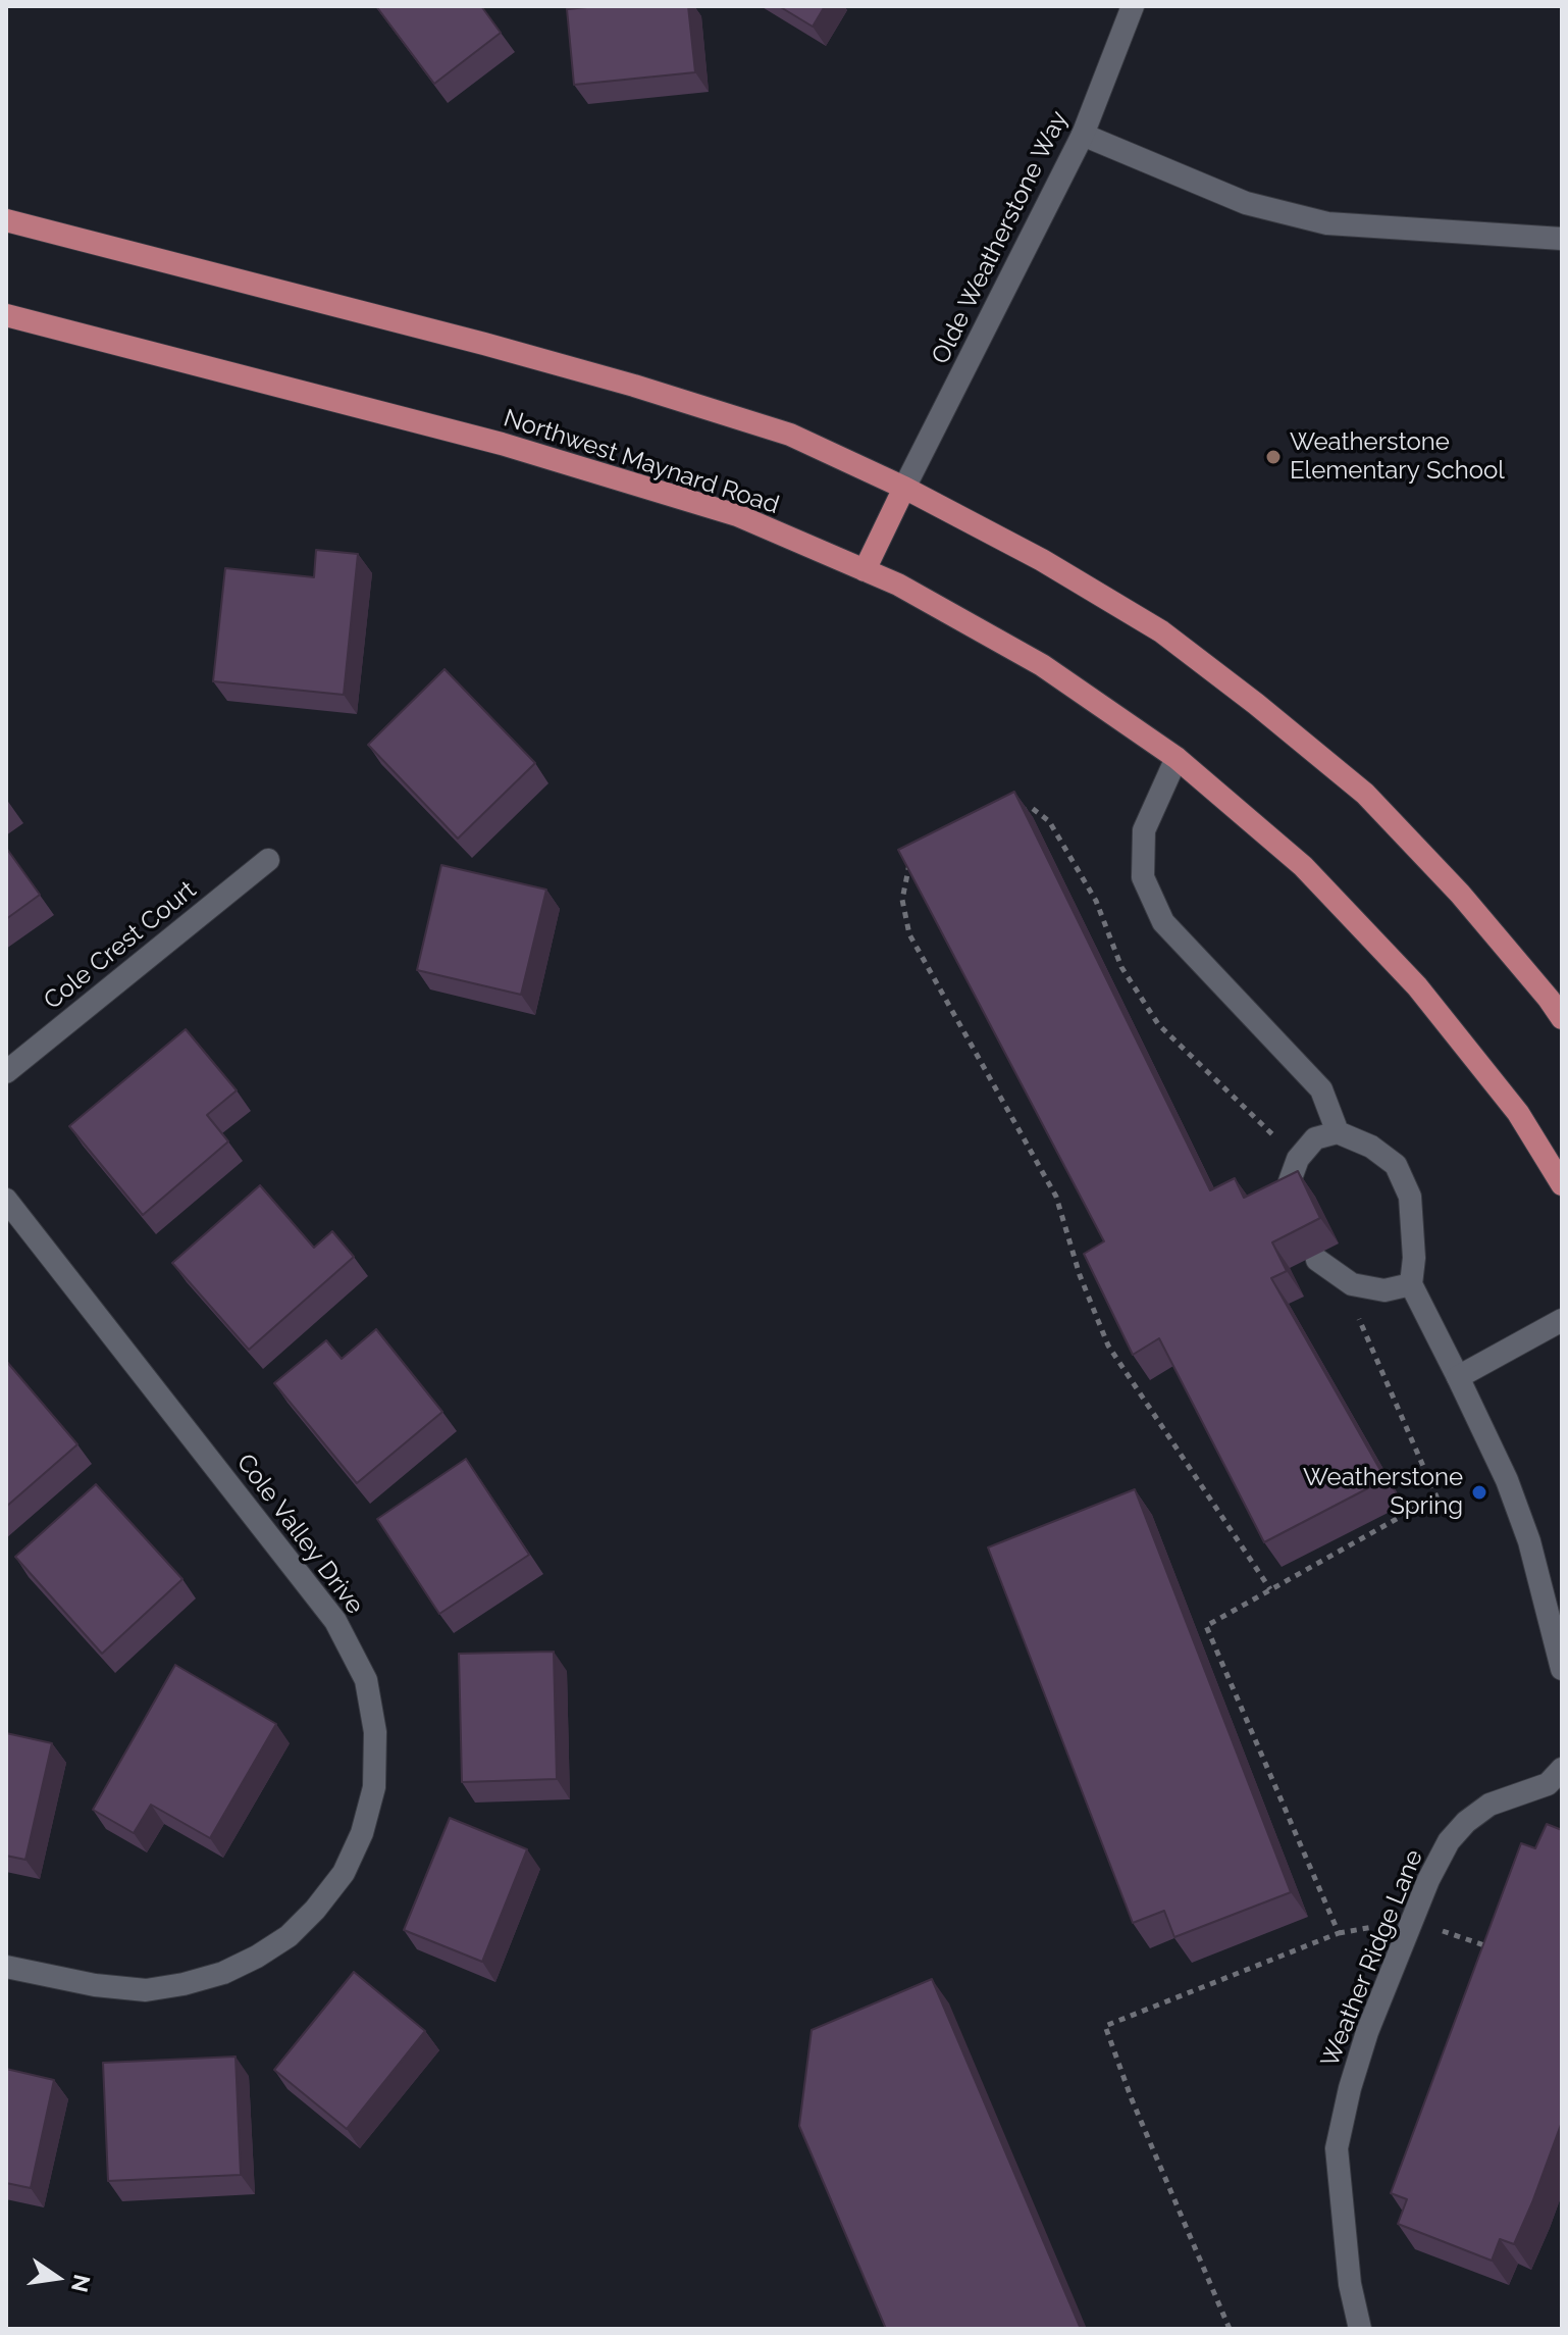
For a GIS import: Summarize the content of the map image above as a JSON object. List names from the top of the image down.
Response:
{
  "streets": {
    "main road": ["Northwest Maynard Road"],
    "street": [
      "Olde Weatherstone Way",
      "Cole Crest Court",
      "Cole Valley Drive",
      "Weather Ridge Lane"
    ]
  },
  "places": ["Weatherstone Elementary School", "Weatherstone Spring"],
  "north": "right"
}
